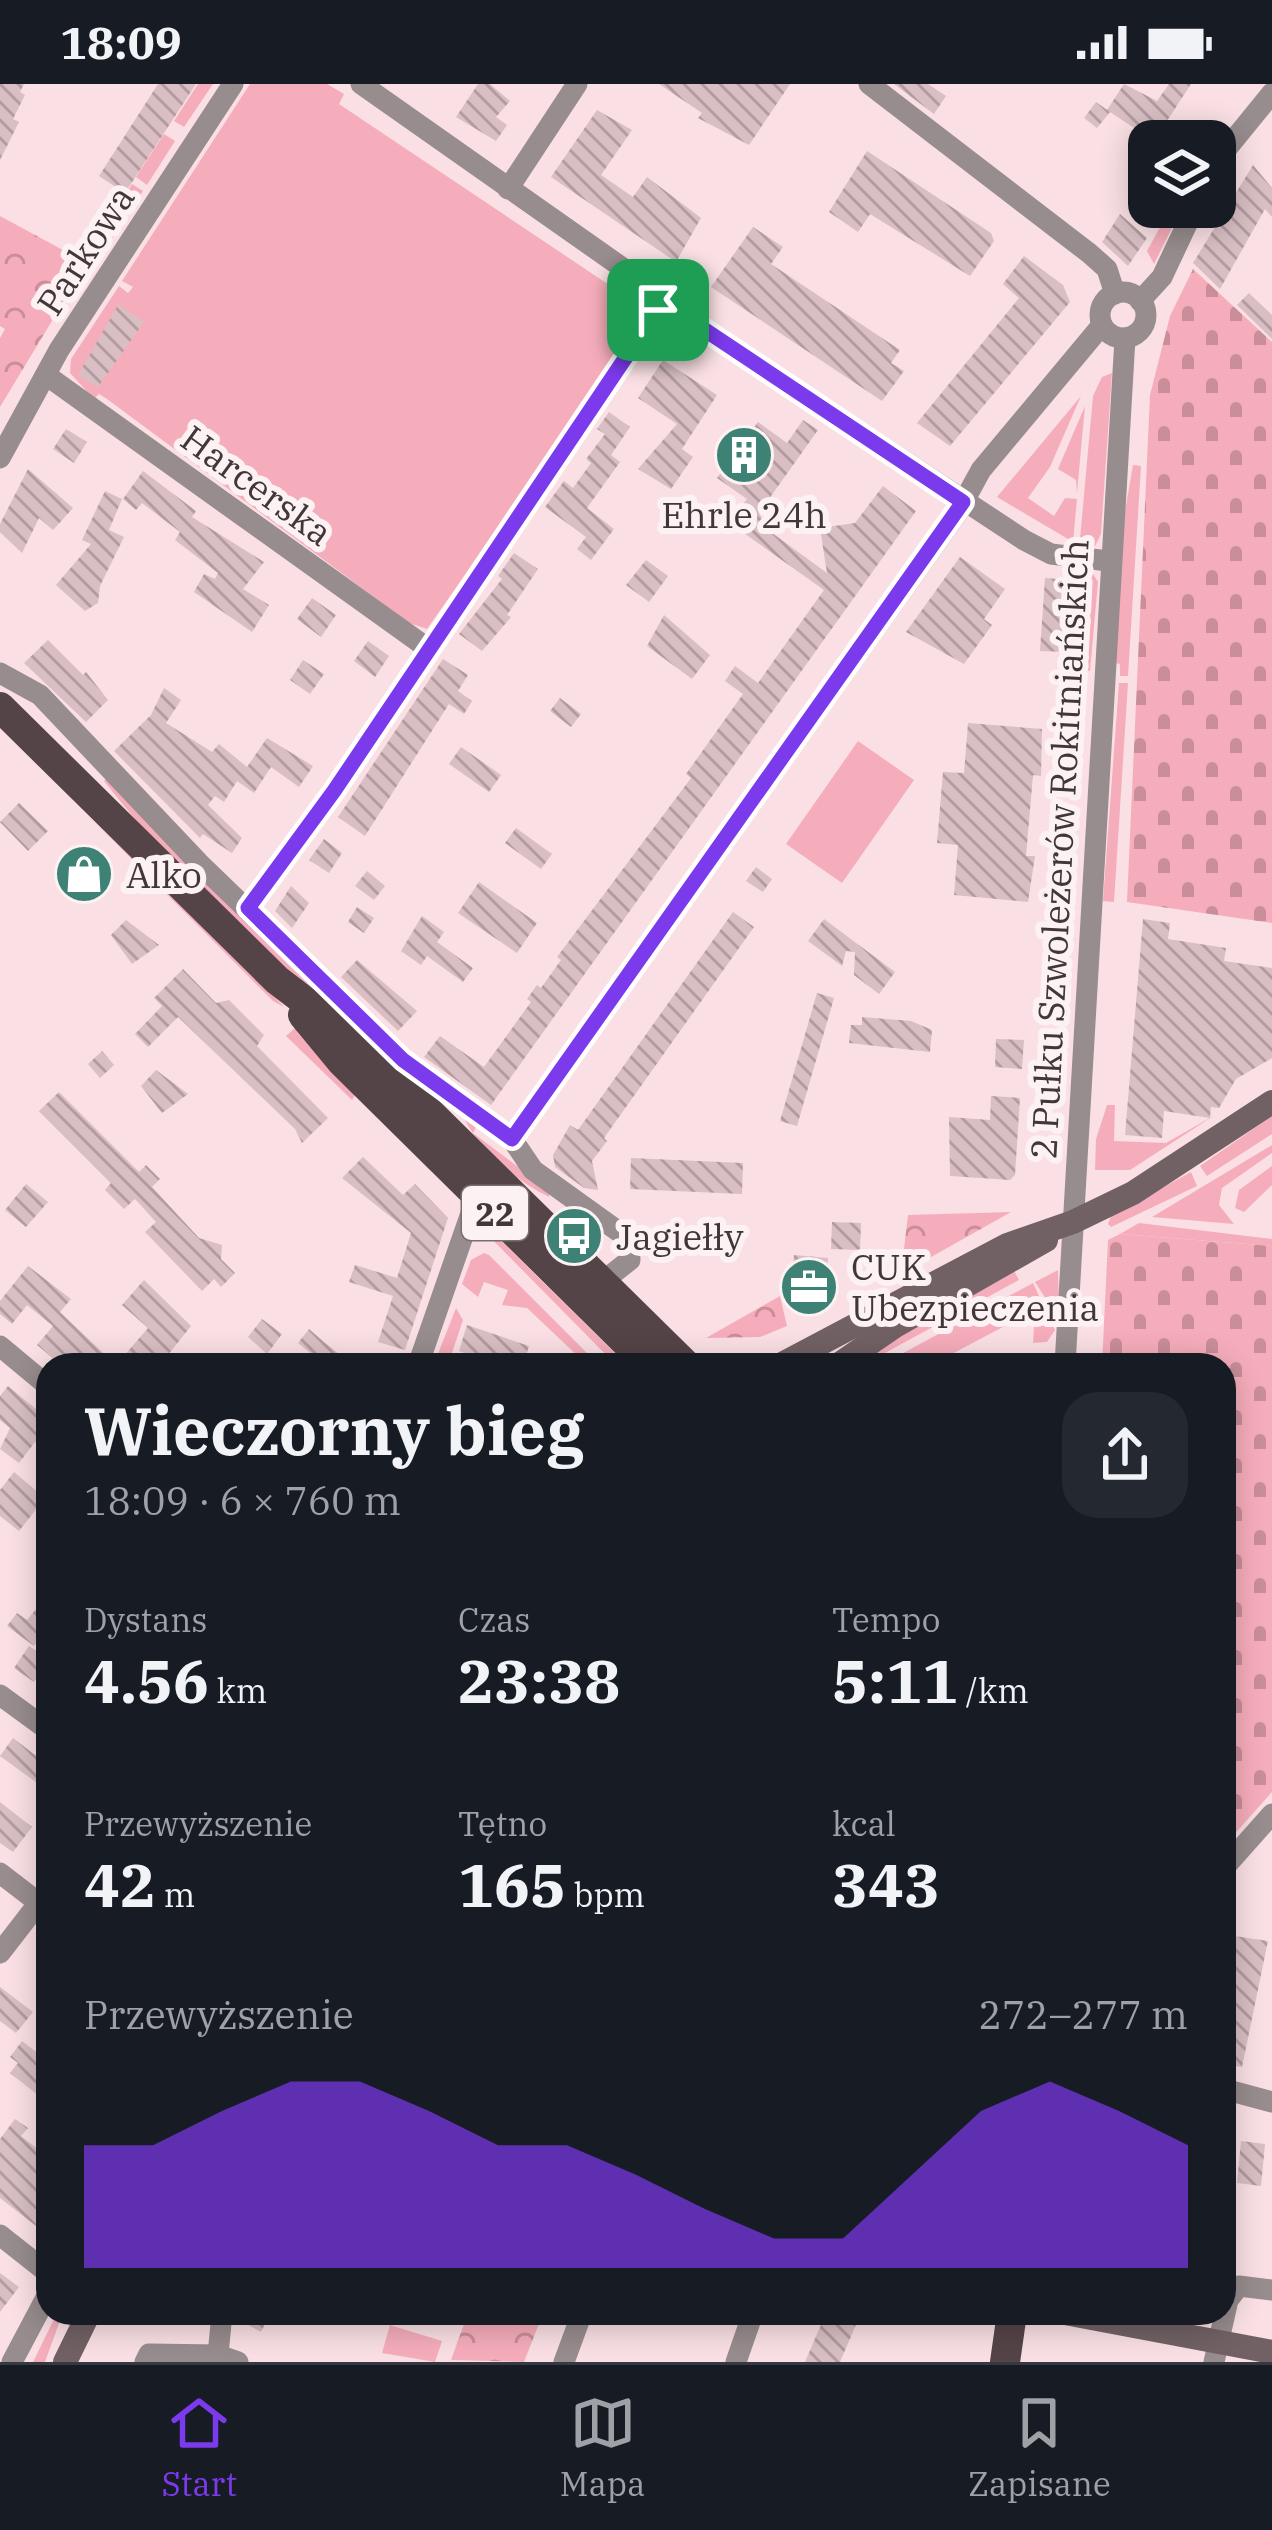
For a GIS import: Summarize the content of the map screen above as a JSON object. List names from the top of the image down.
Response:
{
  "streets": {
    "main road": ["22"],
    "street": ["Parkowa", "Harcerska", "2 Pułku Szwoleżerów Rokitniańskich"]
  },
  "crossings": [
    ["Parkowa", "Harcerska"]
  ],
  "places": {
    "building": ["Ehrle 24h"],
    "shop": ["Alko"],
    "bus stop": ["Jagiełły"],
    "office": ["CUK Ubezpieczenia"]
  },
  "page": {
    "status": "18:09",
    "heading": ["Wieczorny bieg", "18:09 · 6 × 760 m"],
    "stats": [
      ["Dystans", "4.56 km"],
      ["Czas", "23:38"],
      ["Tempo", "5:11 /km"],
      ["Przewyższenie", "42 m"],
      ["Tętno", "165 bpm"],
      ["kcal", "343"]
    ],
    "chart": ["Przewyższenie", "272–277 m"],
    "tabs": ["Start", "Mapa", "Zapisane"]
  }
}
